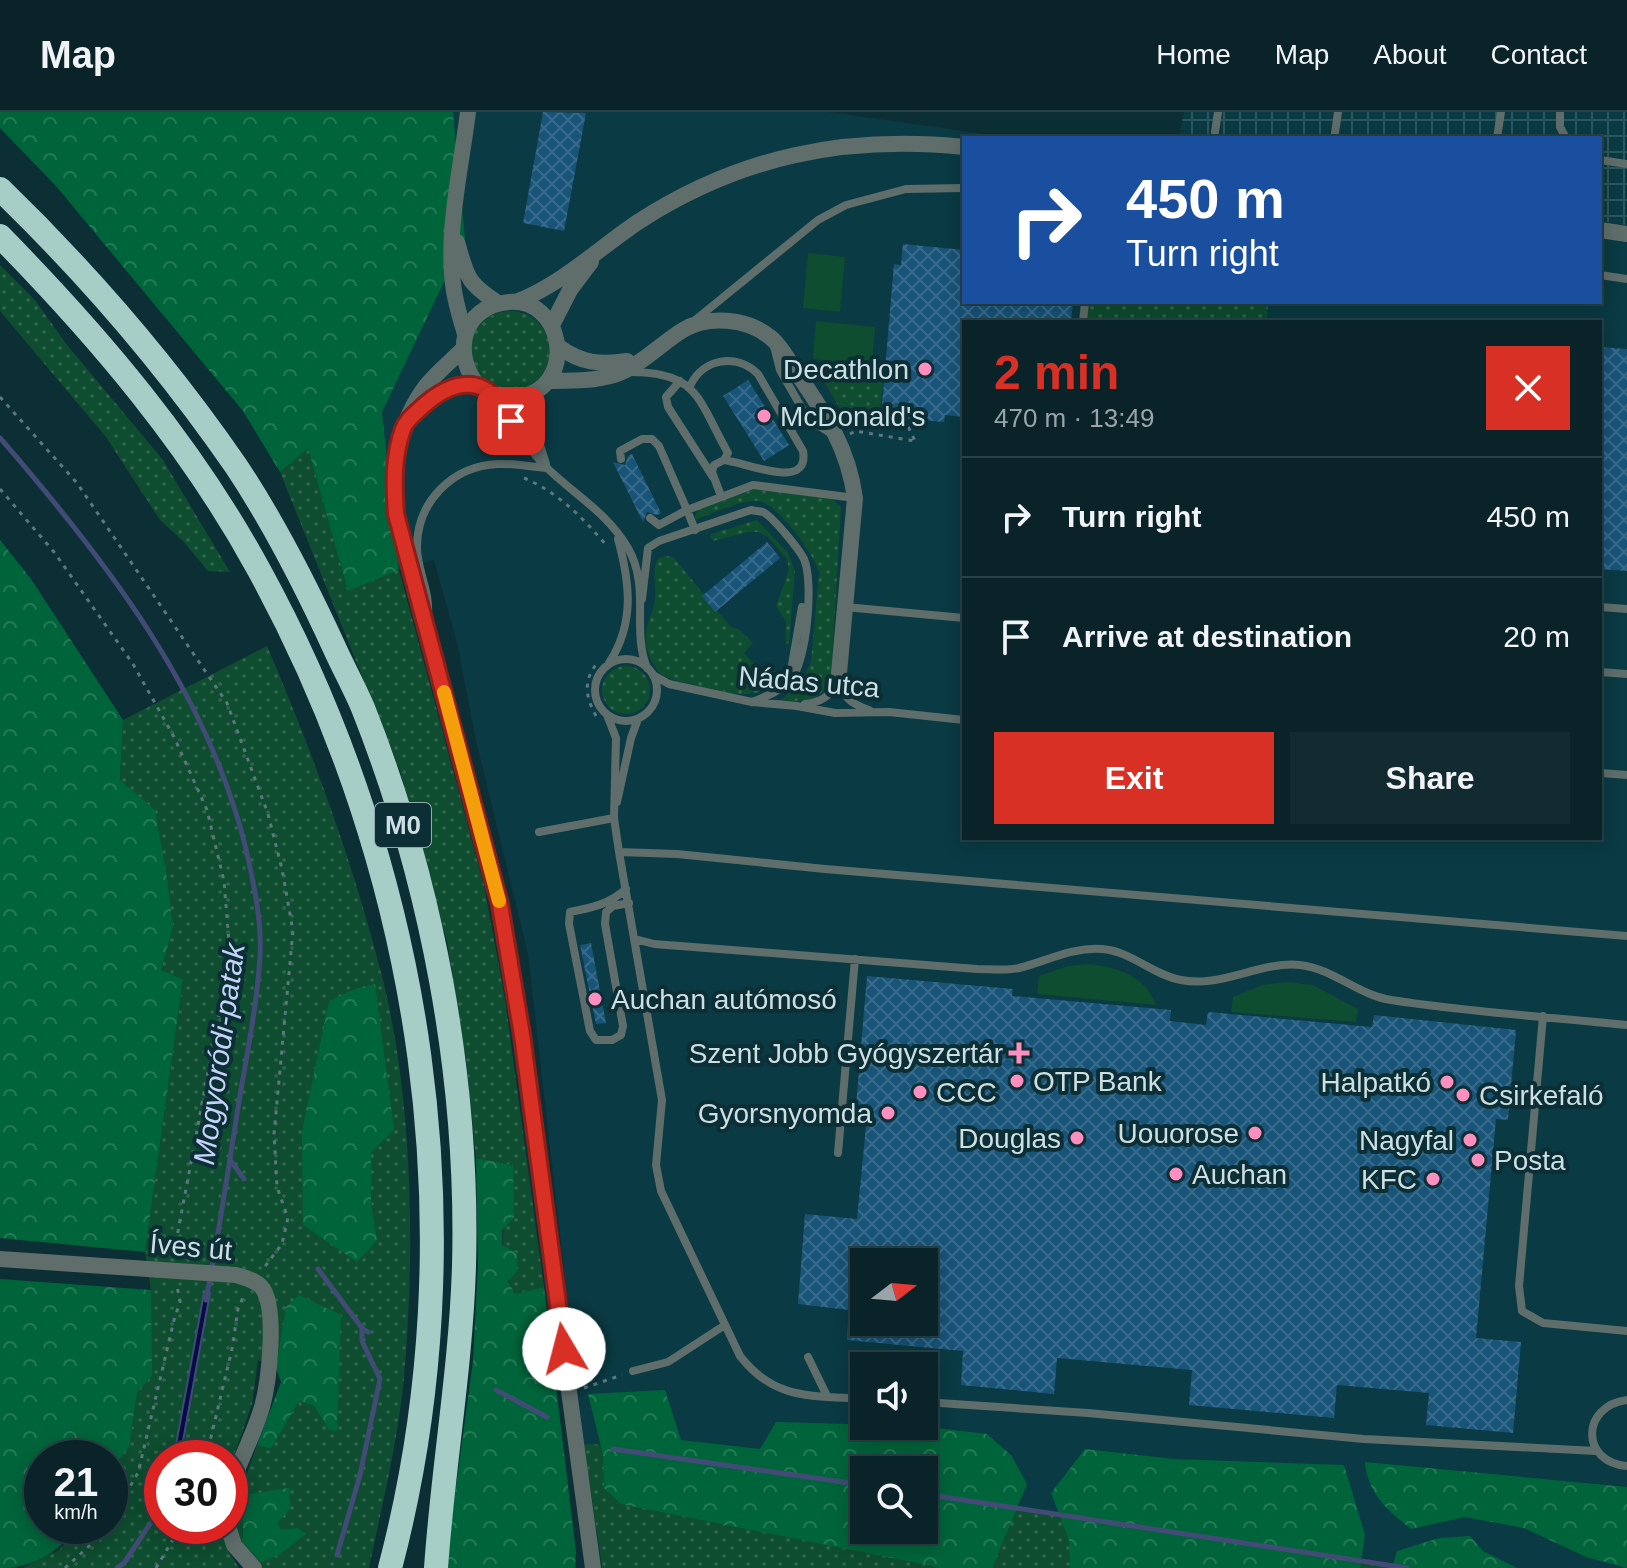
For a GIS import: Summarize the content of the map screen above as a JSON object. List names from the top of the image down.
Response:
{
  "streets": {
    "highway": ["M0"],
    "street": ["Íves út"],
    "lane": ["Nádas utca"]
  },
  "water": ["Mogyoródi-patak"],
  "places": {
    "other": [
      "Decathlon",
      "McDonald's",
      "Auchan autómosó",
      "OTP Bank",
      "Halpatkó",
      "CCC",
      "Csirkefaló",
      "Gyorsnyomda",
      "Uouorose",
      "Douglas",
      "Nagyfal",
      "Posta",
      "Auchan",
      "KFC"
    ],
    "health": ["Szent Jobb Gyógyszertár"]
  },
  "north": "right",
  "page": {
    "header": "Map",
    "nav": [
      "Home",
      "Map",
      "About",
      "Contact"
    ],
    "turn": ["450 m", "Turn right"],
    "heading": ["2 min", "470 m · 13:49"],
    "list": [
      {
        "name": "Turn right",
        "value": "450 m"
      },
      {
        "name": "Arrive at destination",
        "value": "20 m"
      }
    ],
    "buttons": ["Exit", "Share"],
    "speed": "21 km/h",
    "limit": "30"
  }
}
